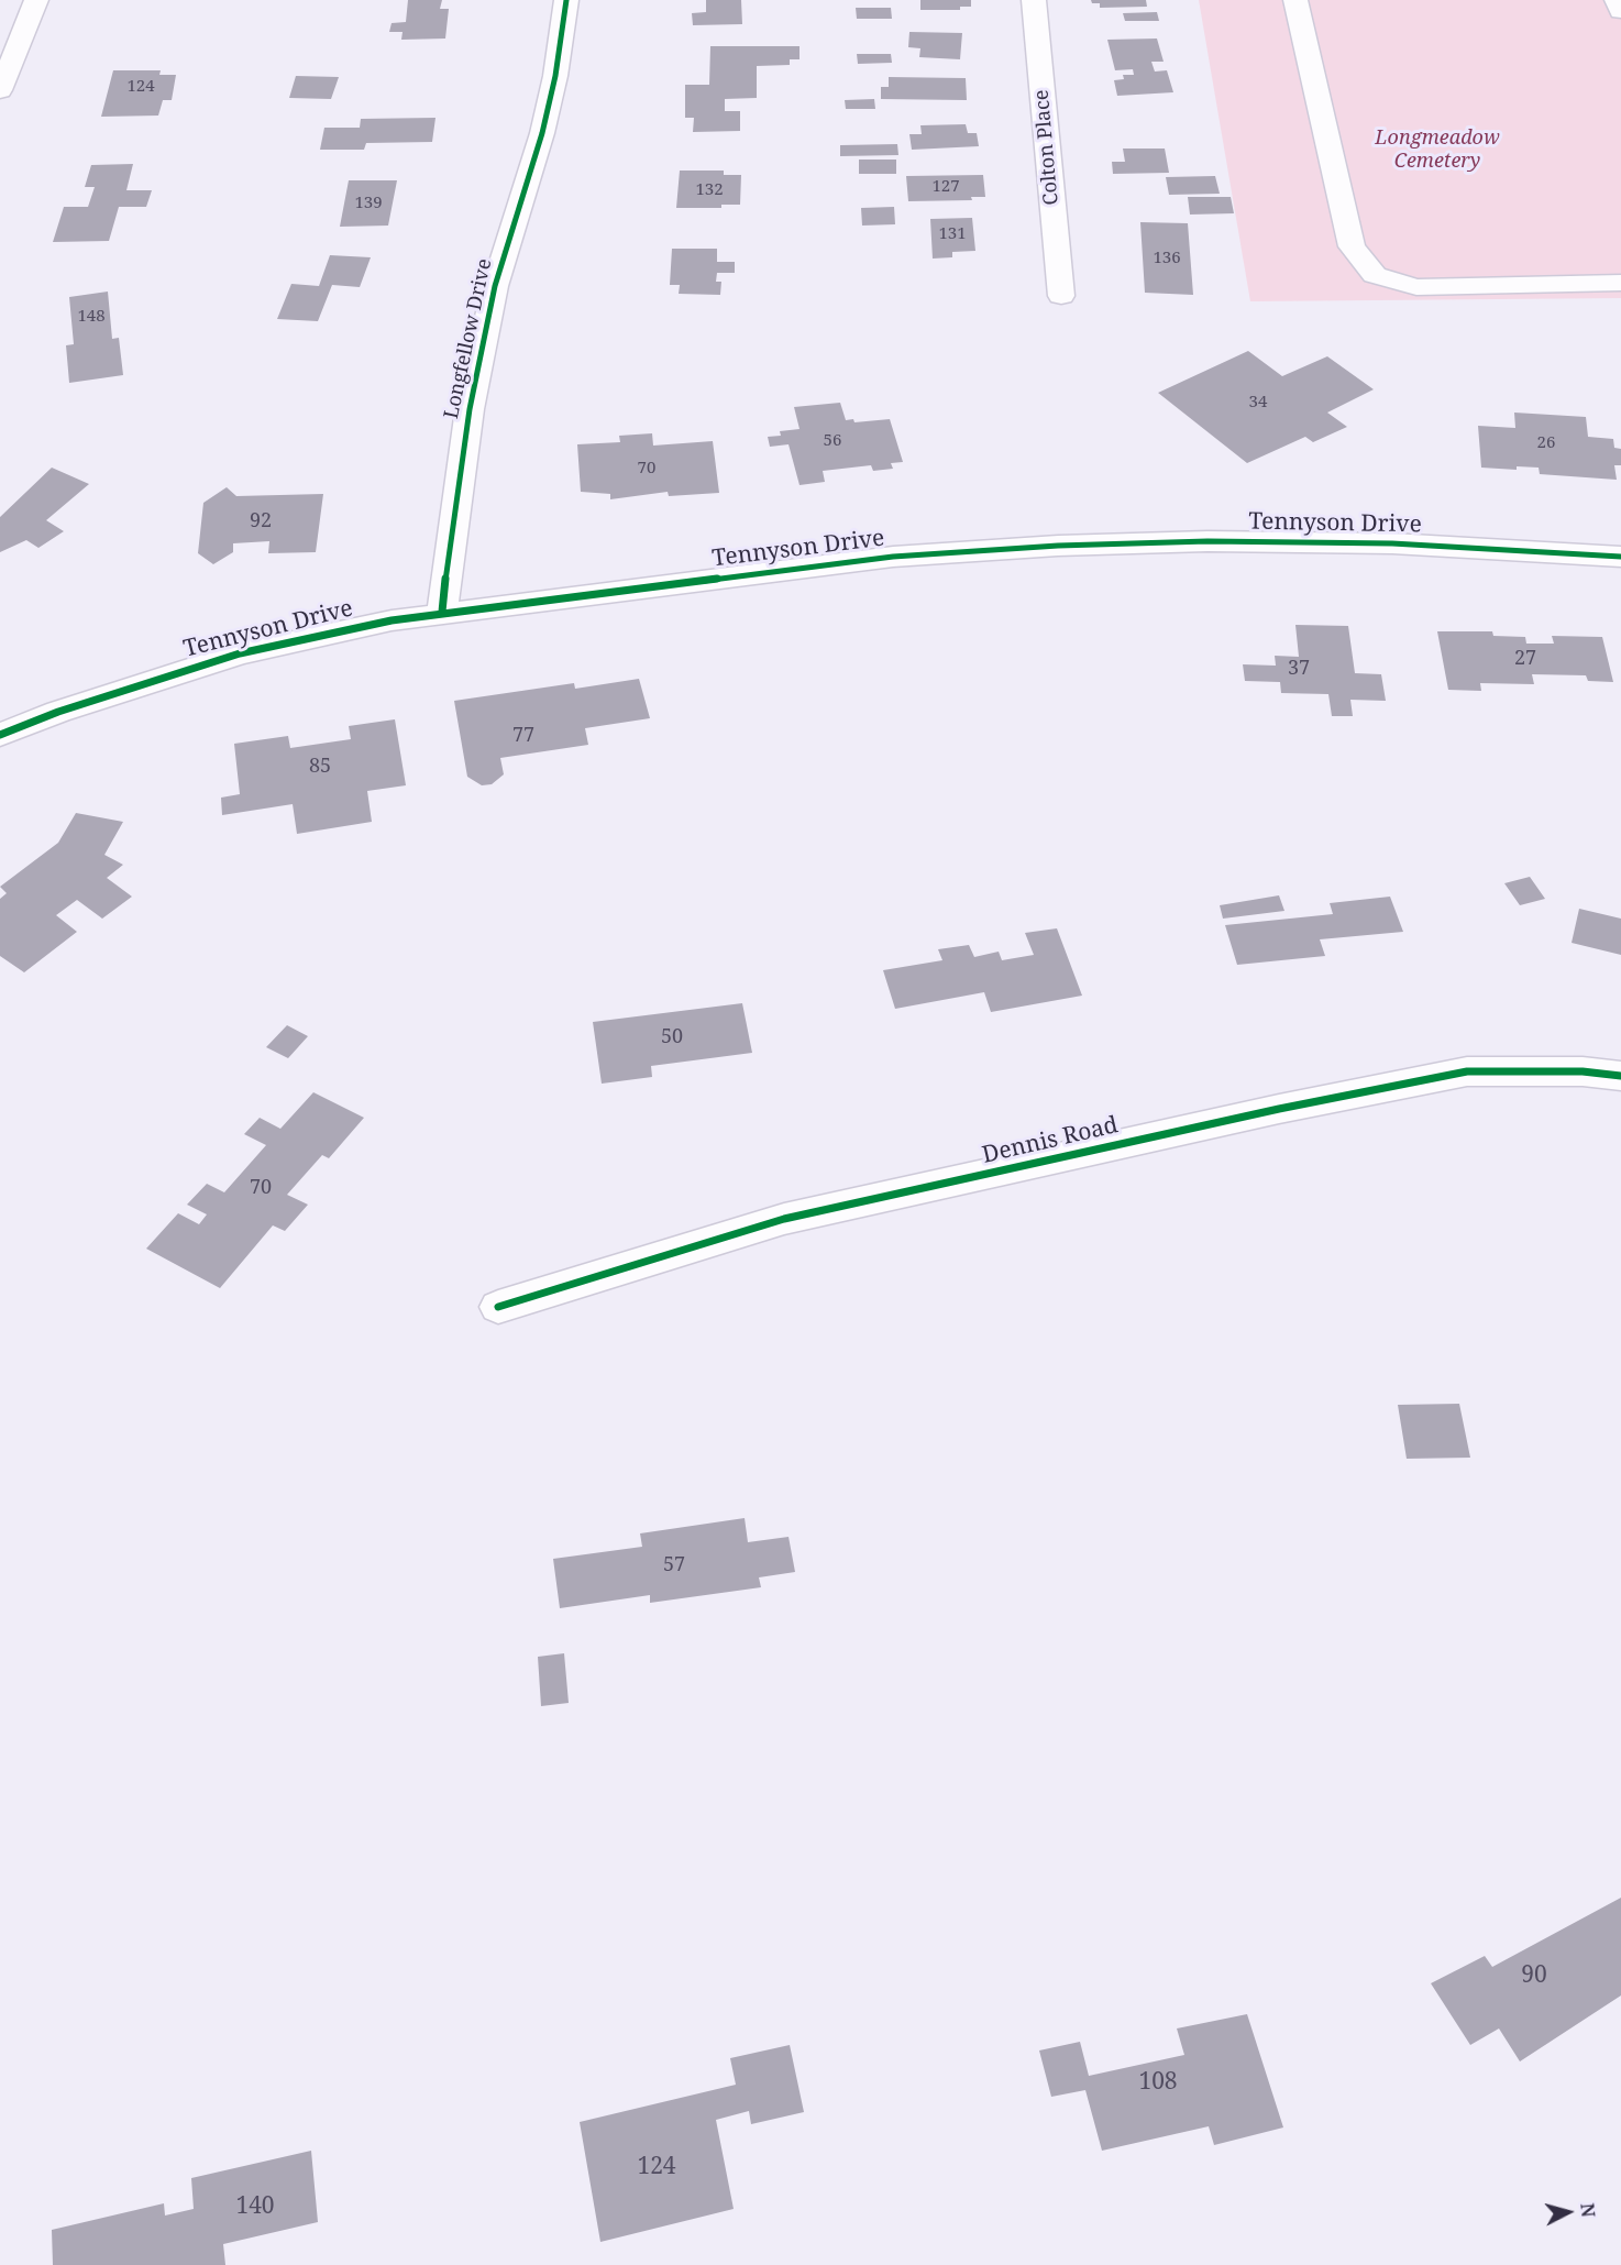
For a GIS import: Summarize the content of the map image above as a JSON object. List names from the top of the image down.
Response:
{
  "streets": {
    "street": [
      "Colton Place",
      "Longfellow Drive",
      "Tennyson Drive",
      "Dennis Road"
    ]
  },
  "crossings": [
    ["Longfellow Drive", "Tennyson Drive"]
  ],
  "parks": ["Longmeadow Cemetery"],
  "house_numbers": [
    "124",
    "127",
    "132",
    "139",
    "131",
    "136",
    "148",
    "34",
    "56",
    "26",
    "70",
    "92",
    "27",
    "37",
    "77",
    "85",
    "50",
    "70",
    "57",
    "90",
    "108",
    "124",
    "140"
  ],
  "north": "right"
}
